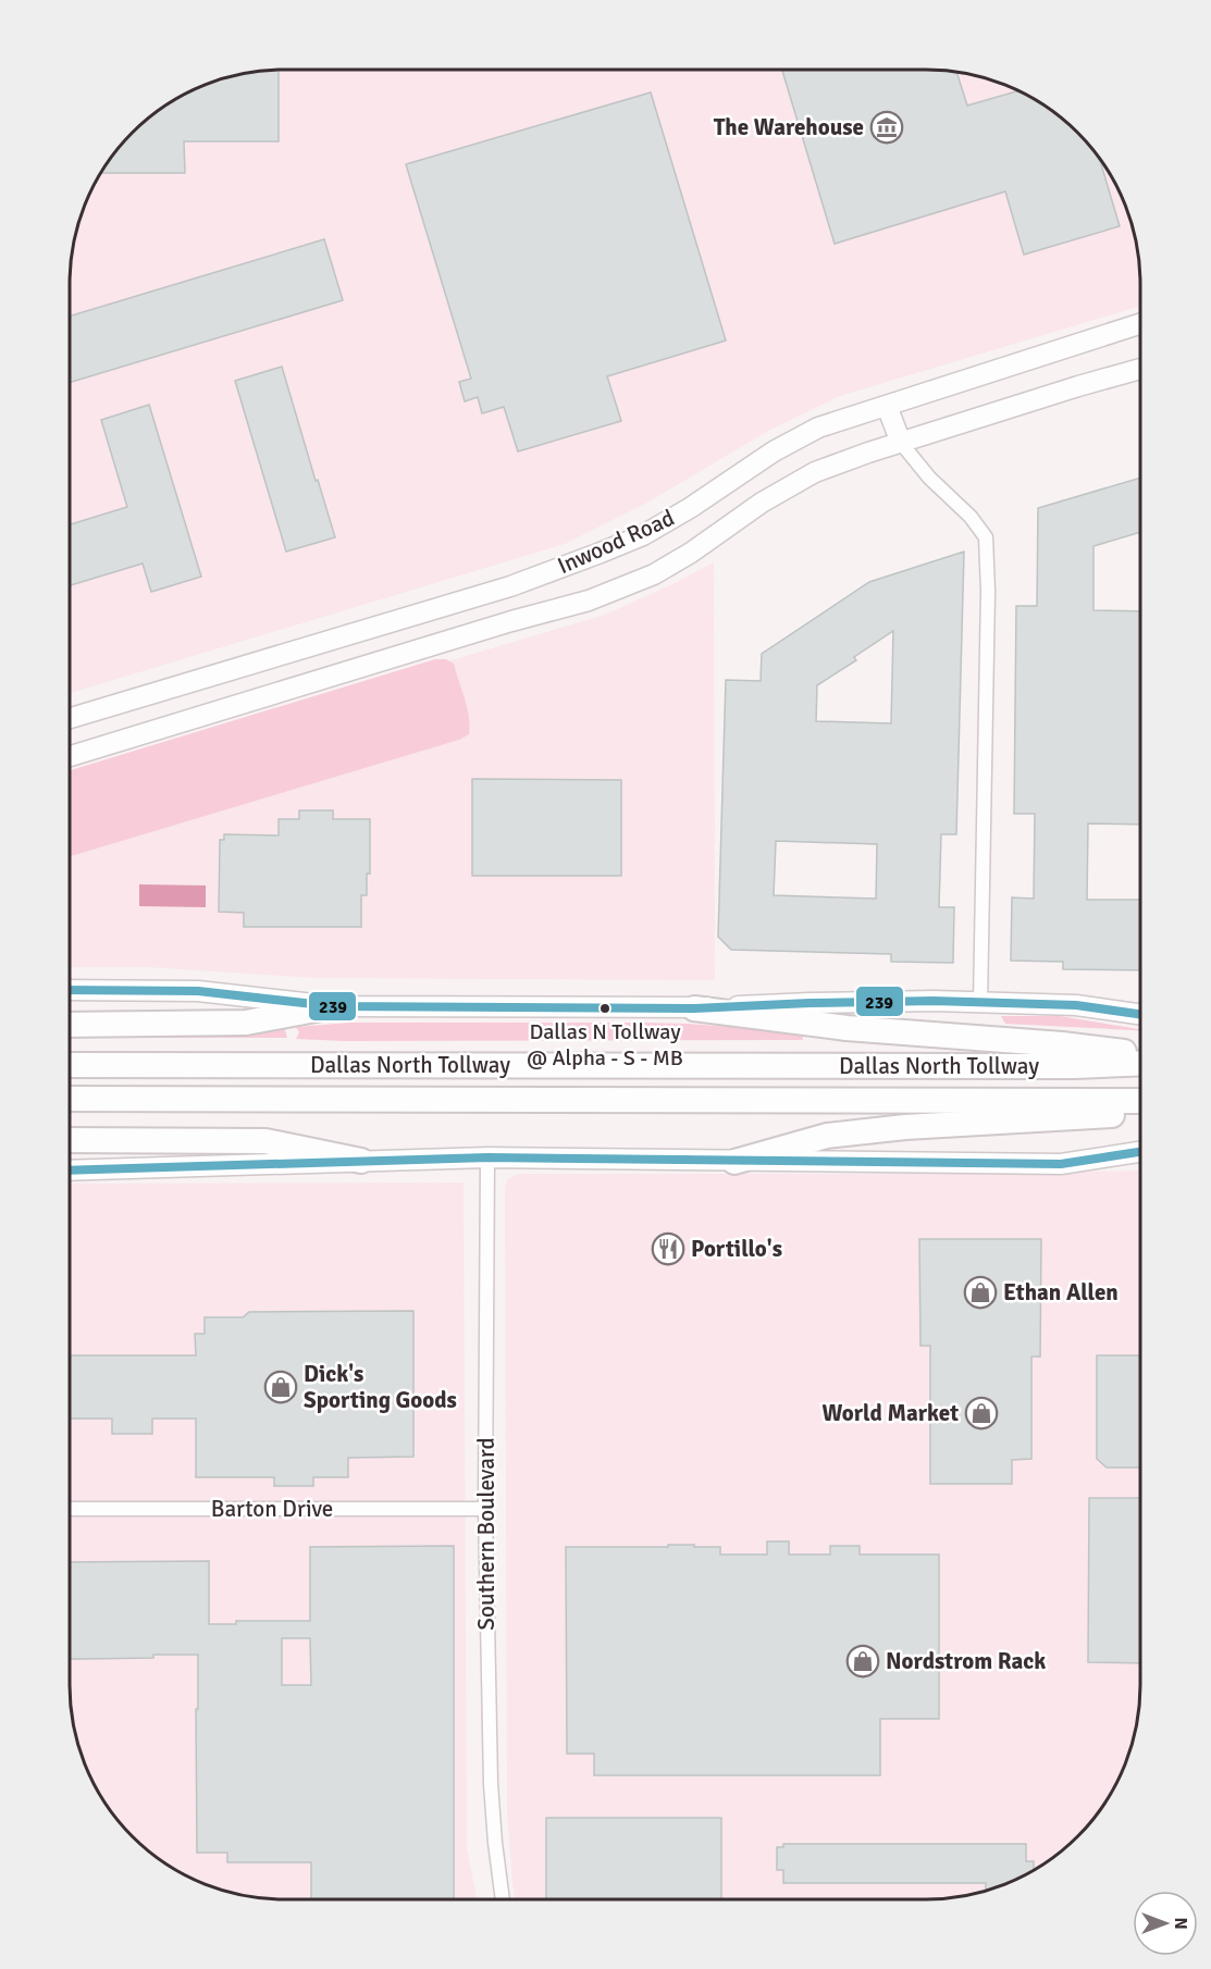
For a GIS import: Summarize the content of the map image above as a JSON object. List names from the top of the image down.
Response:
{
  "streets": {
    "highway": ["Dallas North Tollway"],
    "main road": ["Inwood Road"],
    "street": ["Barton Drive", "Southern Boulevard"]
  },
  "crossings": [
    ["Barton Drive", "Southern Boulevard"]
  ],
  "places": {
    "museum": ["The Warehouse"],
    "other": ["Dallas N Tollway @ Alpha - S - MB"],
    "restaurant": ["Portillo's"],
    "shop": [
      "Ethan Allen",
      "Dick's Sporting Goods",
      "World Market",
      "Nordstrom Rack"
    ]
  },
  "lines": ["transit line 239"],
  "north": "right"
}
